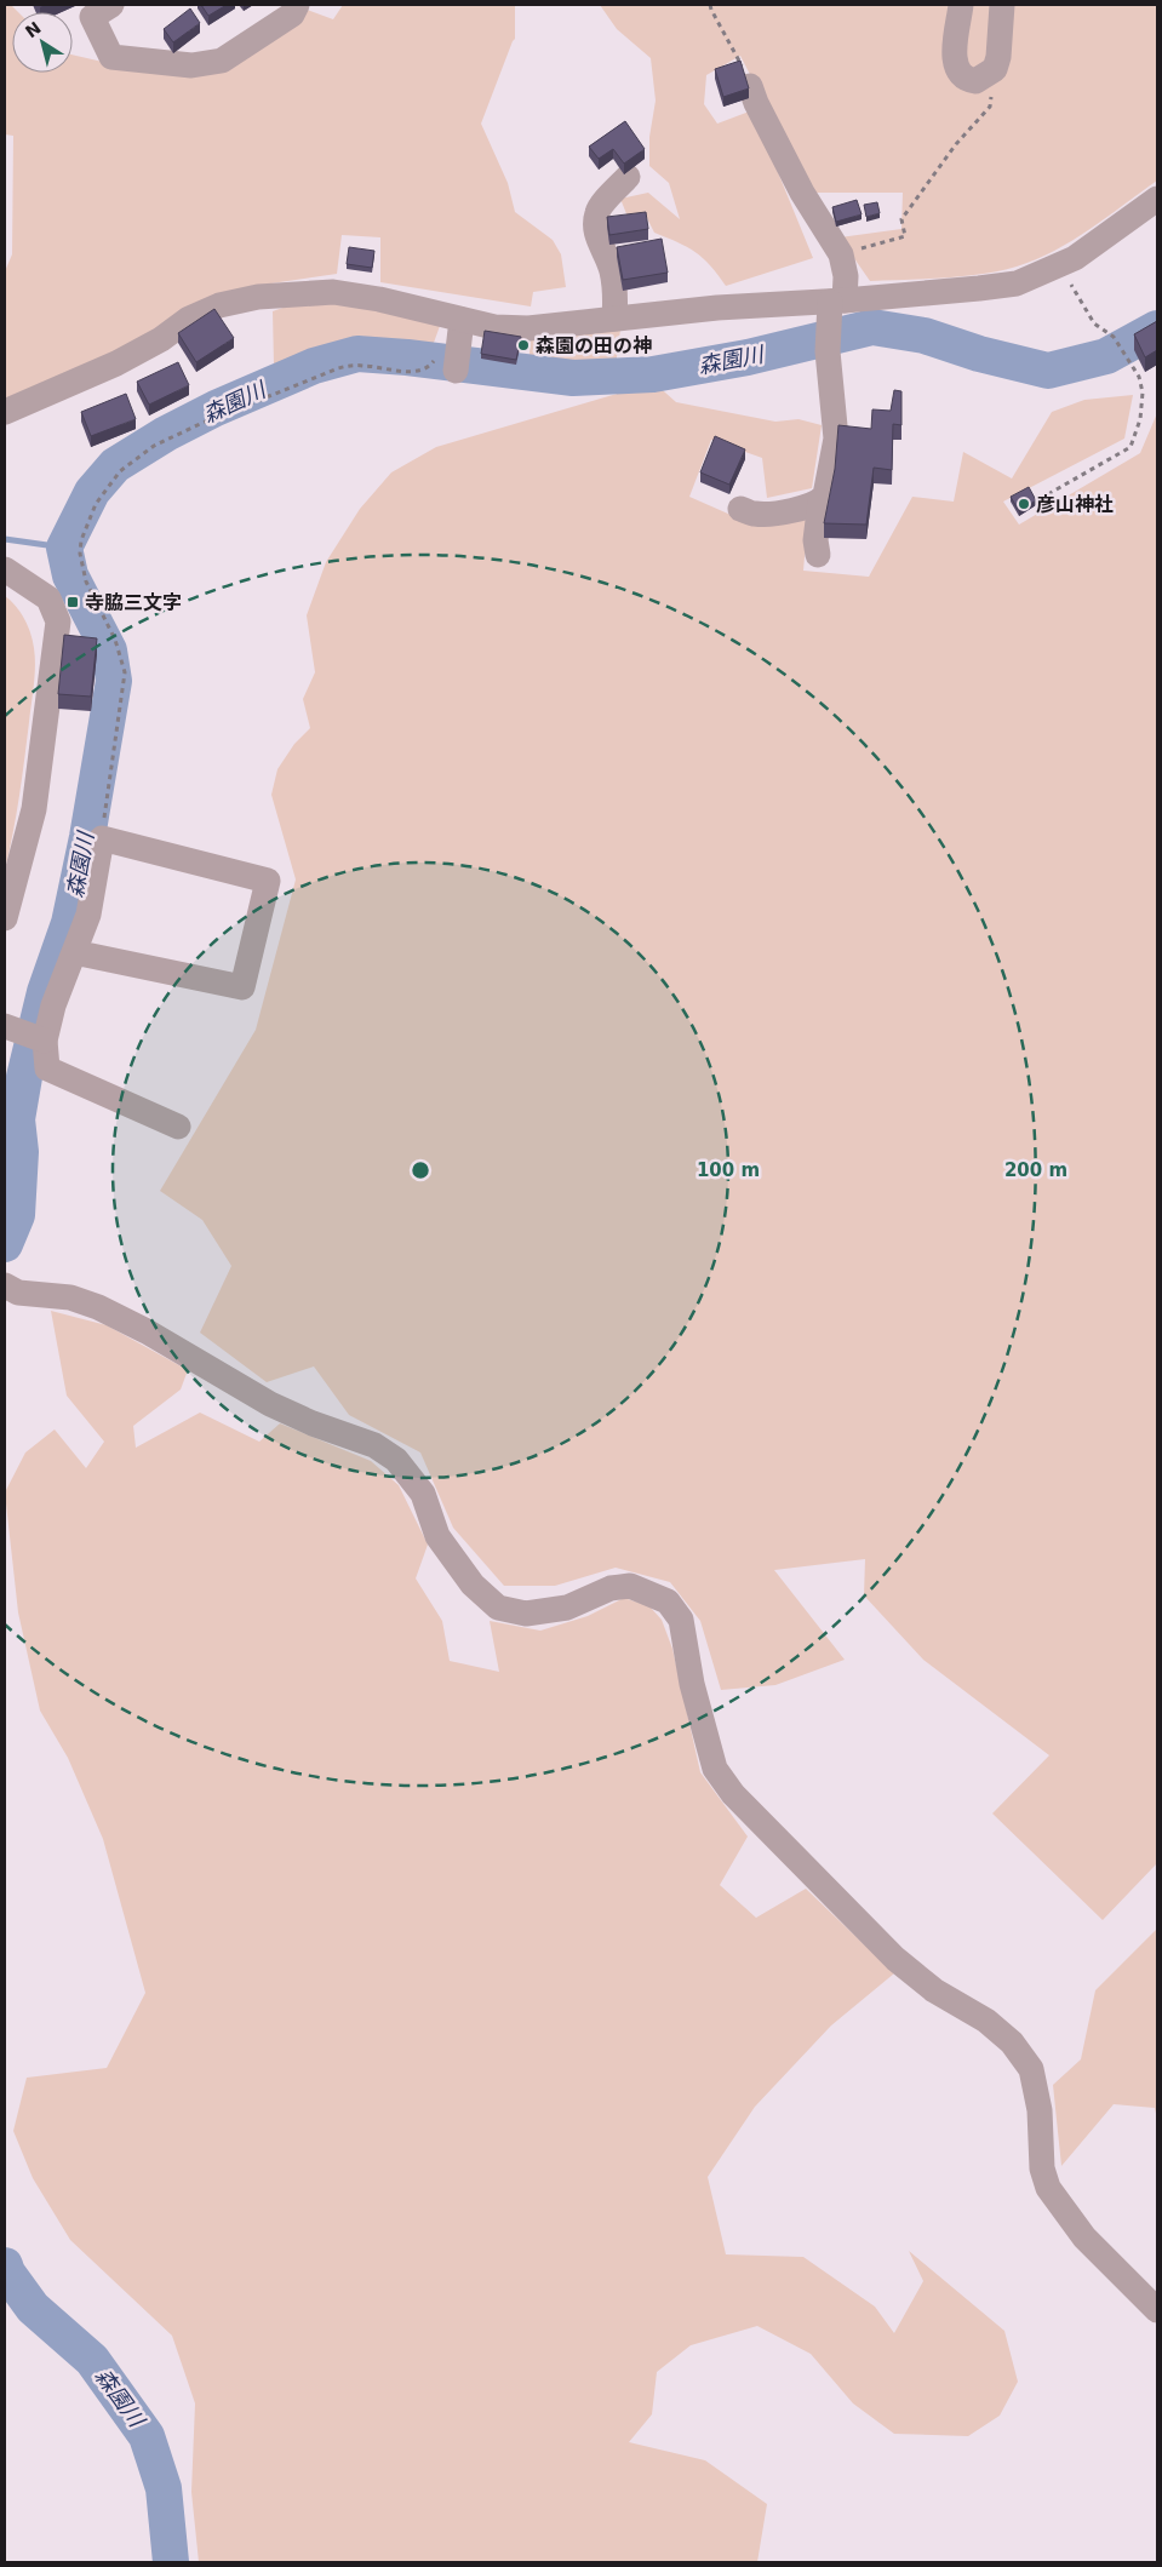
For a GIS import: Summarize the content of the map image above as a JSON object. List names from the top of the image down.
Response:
{
  "water": ["森園川"],
  "places": {
    "other": ["森園の田の神", "彦山神社"],
    "transit": ["寺脇三文字"]
  },
  "north": "top left",
  "rings": ["100 m", "200 m"]
}
